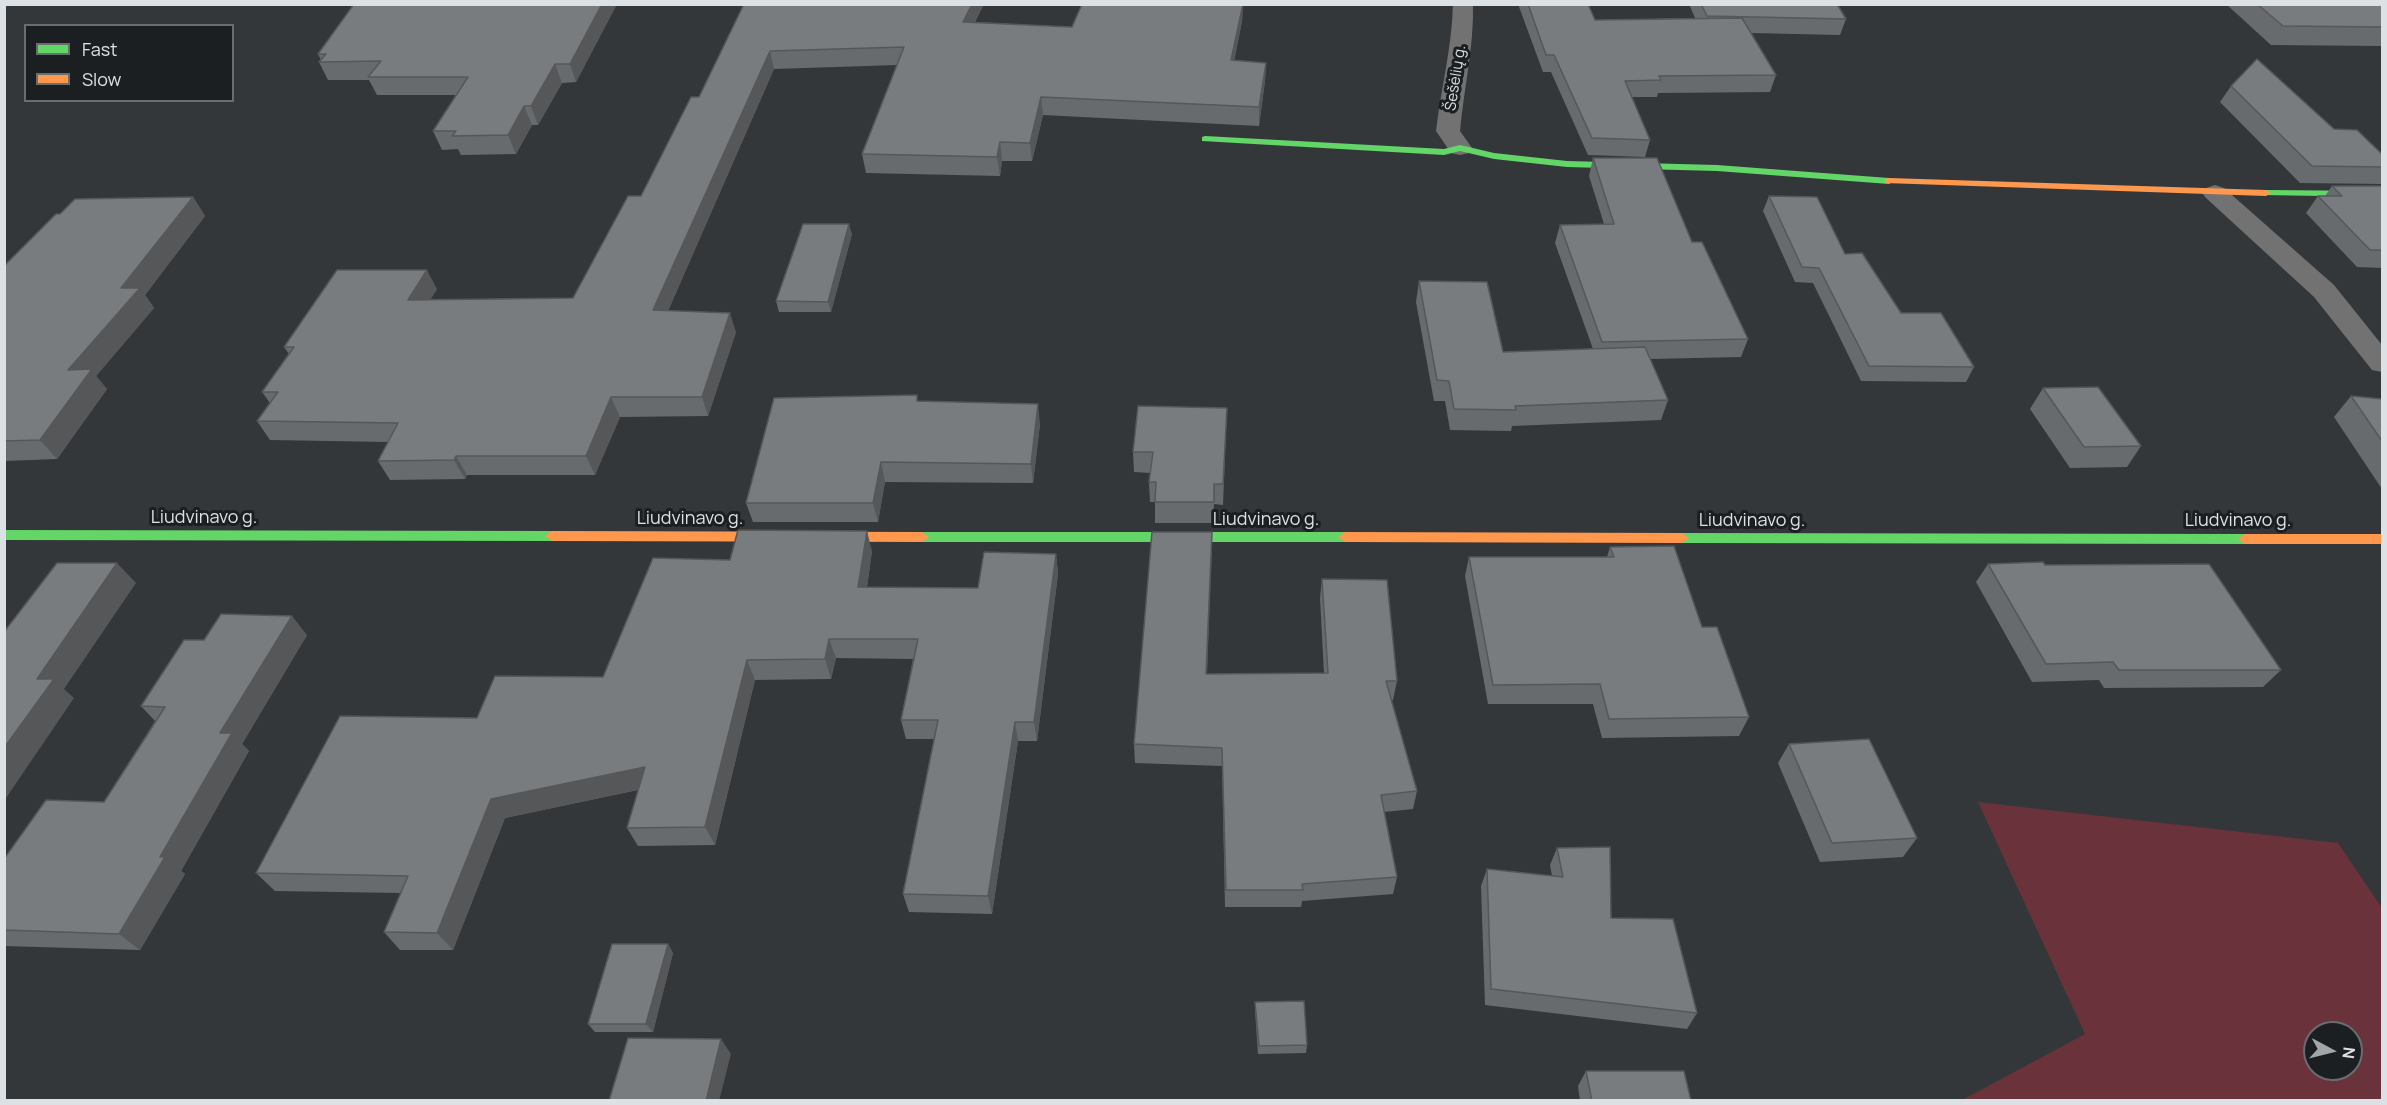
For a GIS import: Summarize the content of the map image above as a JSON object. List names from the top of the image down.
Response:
{
  "streets": {
    "street": ["Šešėlių g.", "Liudvinavo g."]
  },
  "legend": ["Fast", "Slow"],
  "north": "right"
}
